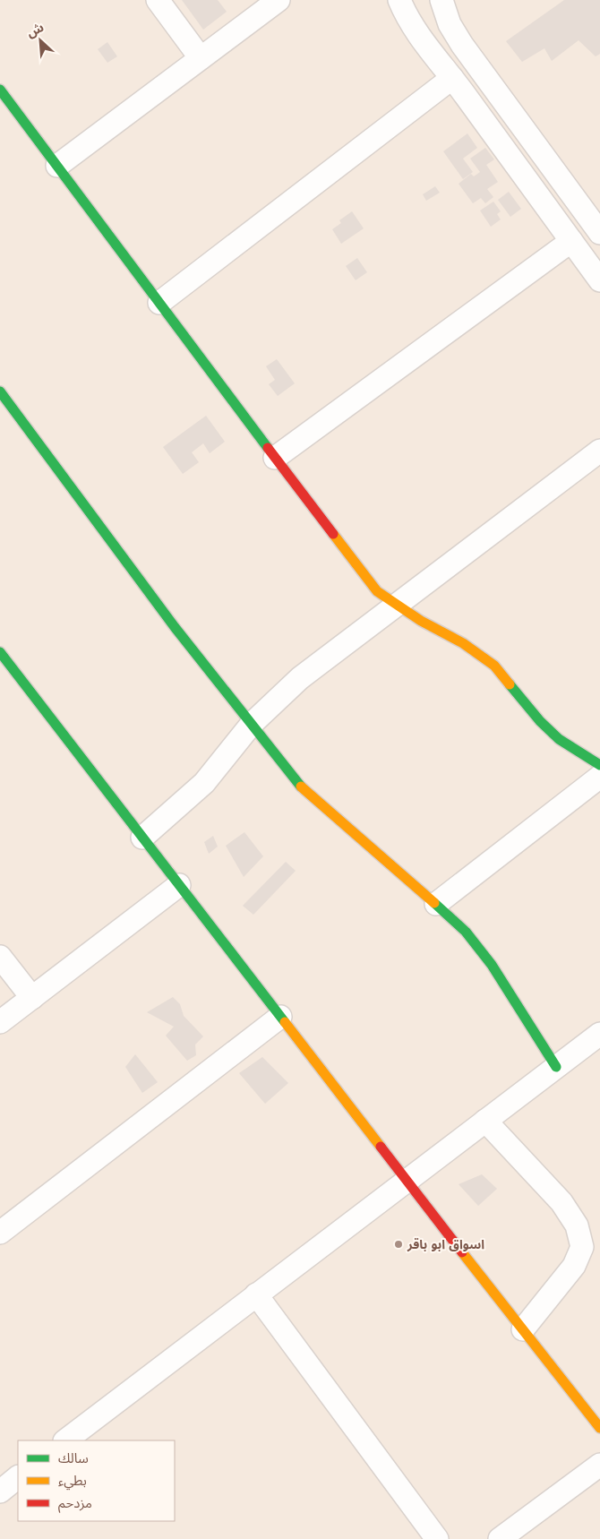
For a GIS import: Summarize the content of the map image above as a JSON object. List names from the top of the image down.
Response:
{
  "places": ["اسواق ابو باقر"],
  "legend": ["سالك", "بطيء", "مزدحم"],
  "north": "top left"
}
